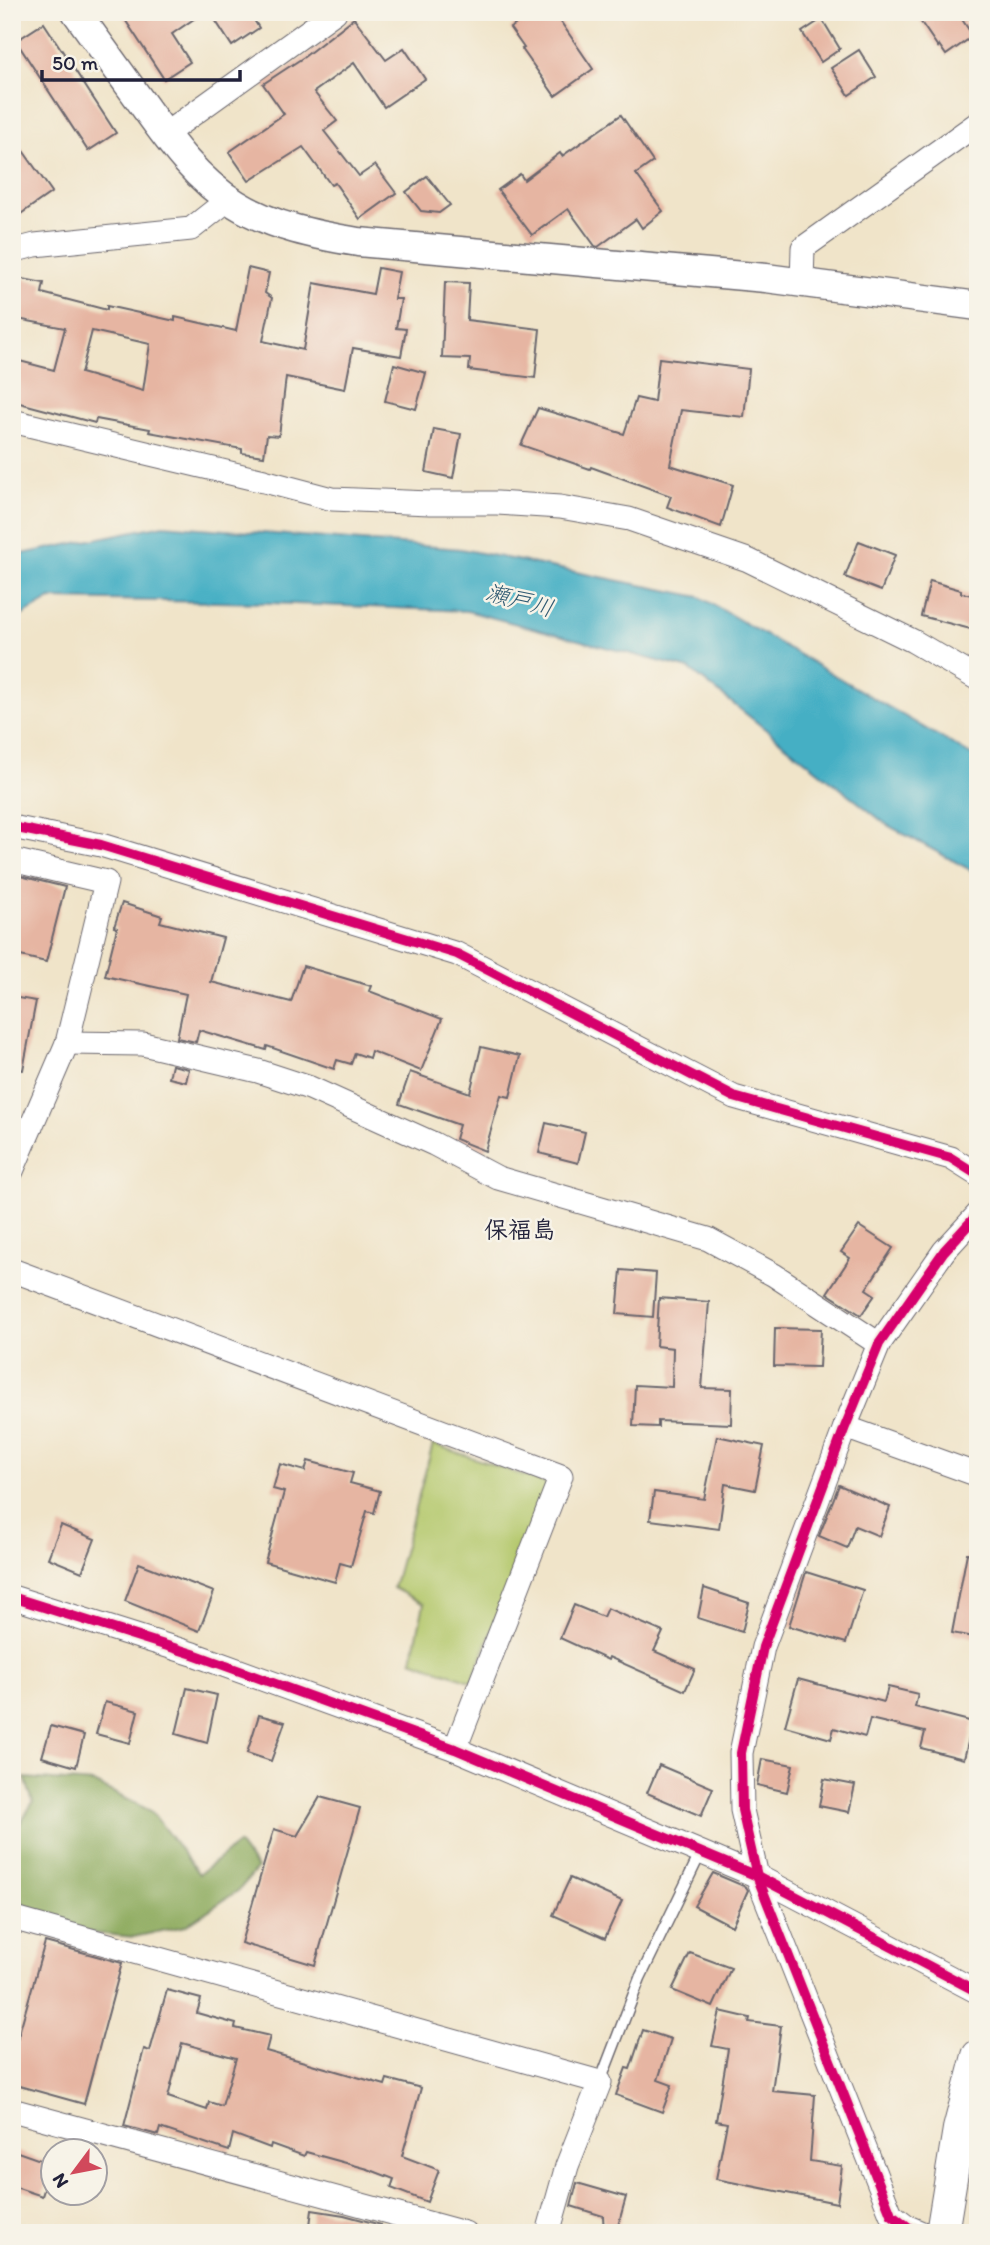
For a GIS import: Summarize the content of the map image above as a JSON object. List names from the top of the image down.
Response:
{
  "districts": ["保福島"],
  "water": ["瀬戸川"],
  "scale_bar": "50 m",
  "north": "bottom left"
}
